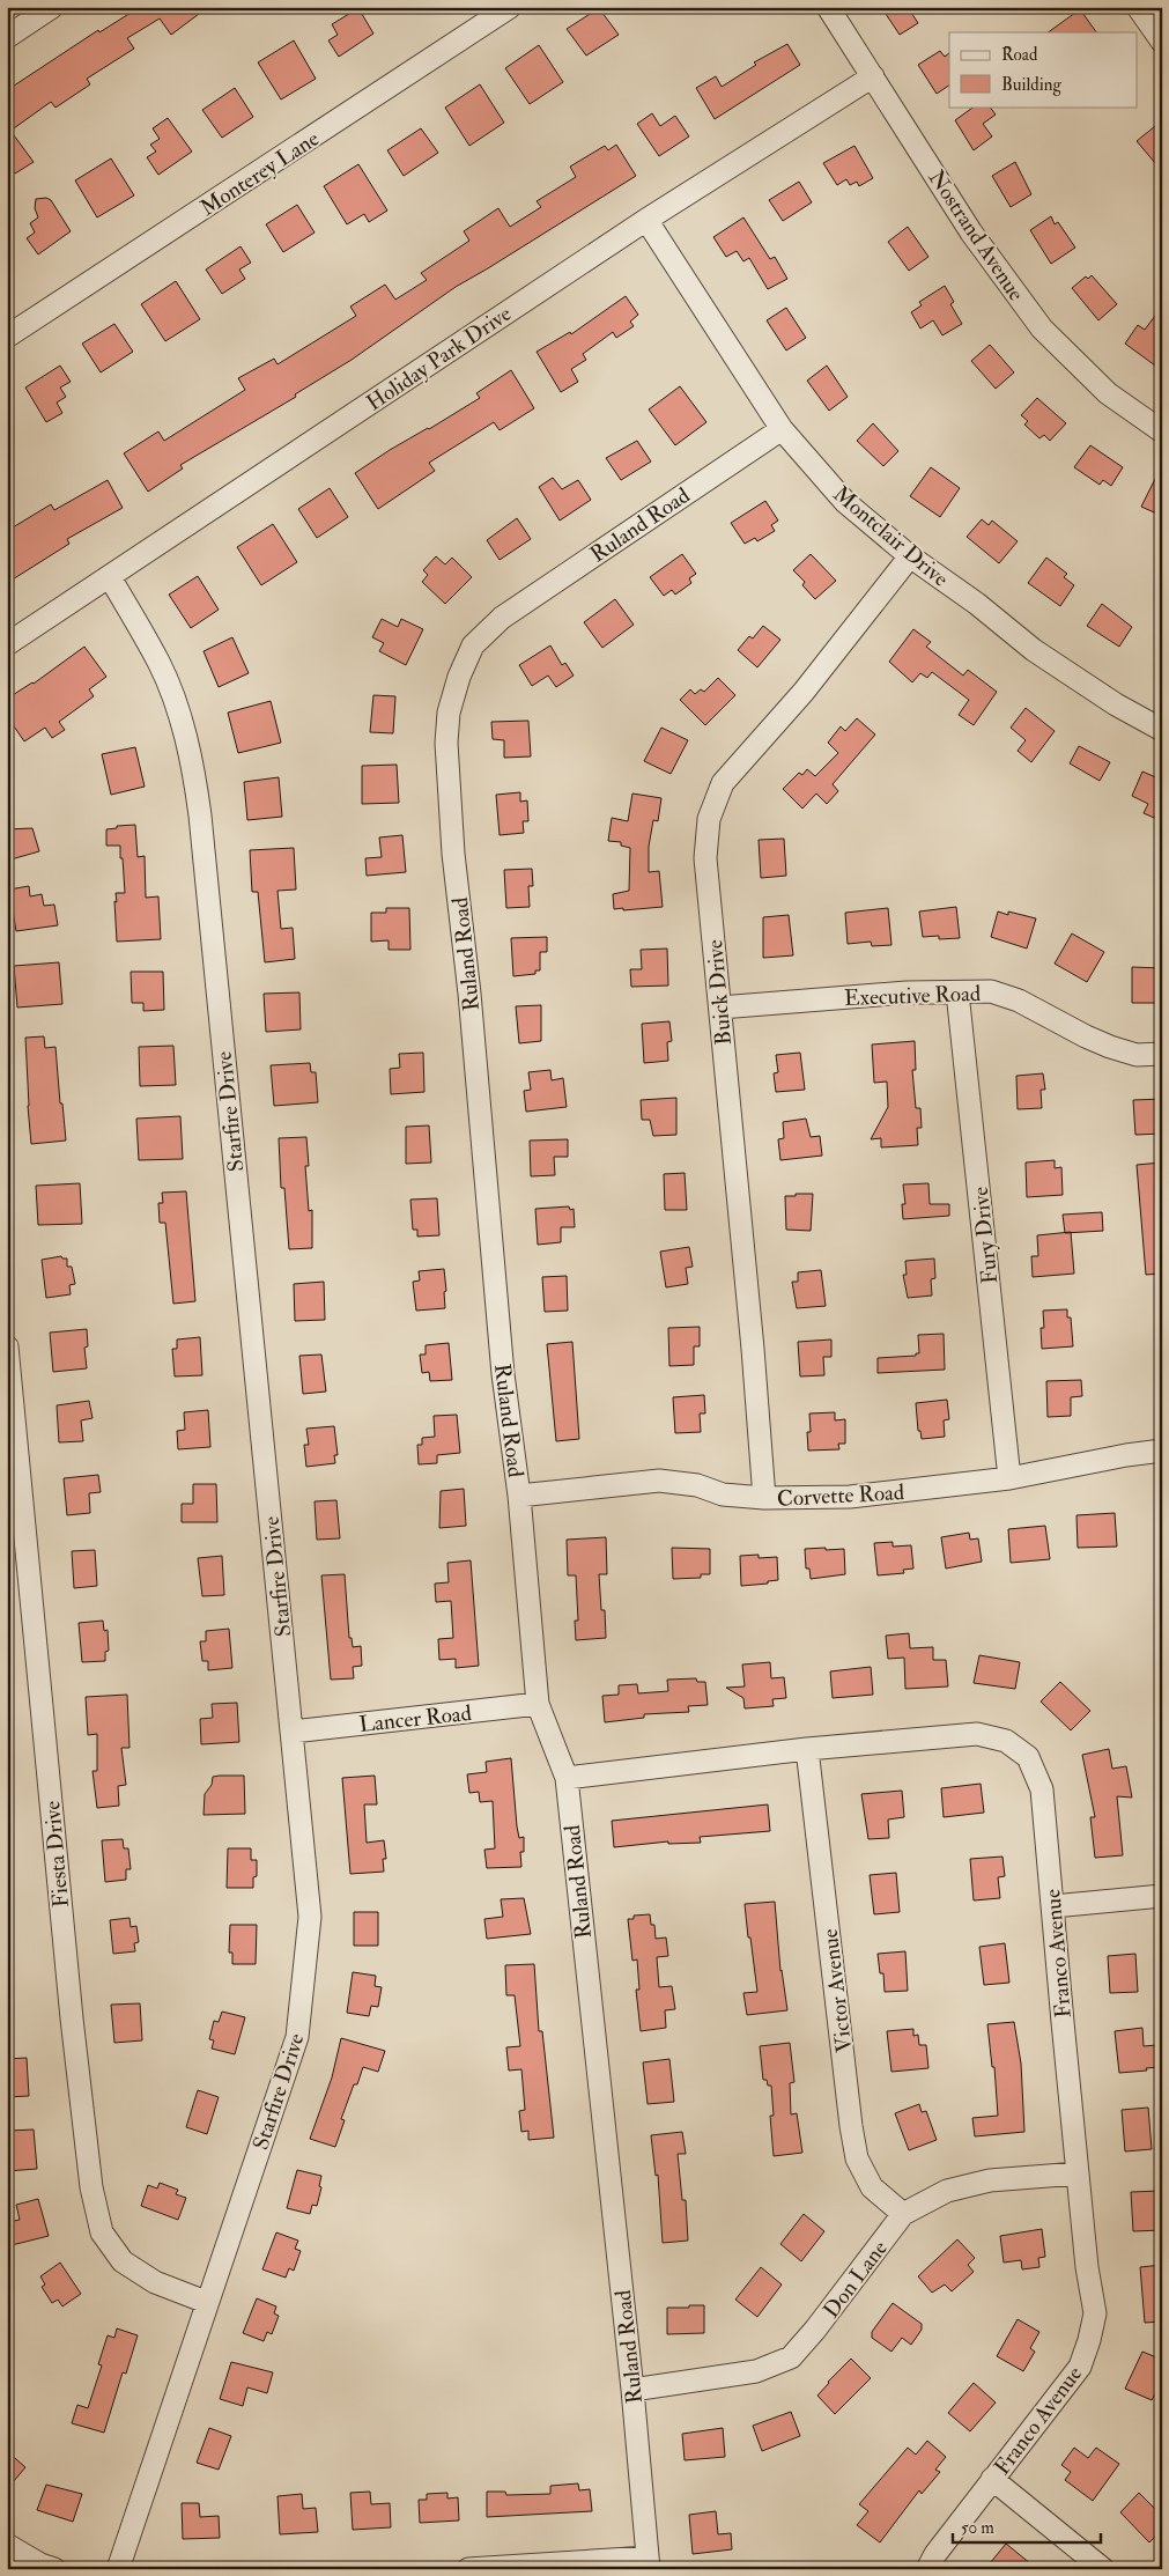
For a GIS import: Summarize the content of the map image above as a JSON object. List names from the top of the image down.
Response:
{
  "streets": {
    "street": [
      "Monterey Lane",
      "Nostrand Avenue",
      "Holiday Park Drive",
      "Ruland Road",
      "Montclair Drive",
      "Buick Drive",
      "Executive Road",
      "Starfire Drive",
      "Fury Drive",
      "Corvette Road",
      "Lancer Road",
      "Fiesta Drive",
      "Franco Avenue",
      "Victor Avenue",
      "Don Lane"
    ]
  },
  "crossings": [
    ["Nostrand Avenue", "Holiday Park Drive"],
    ["Holiday Park Drive", "Montclair Drive"],
    ["Holiday Park Drive", "Starfire Drive"],
    ["Ruland Road", "Montclair Drive"],
    ["Ruland Road", "Corvette Road"],
    ["Ruland Road", "Lancer Road"],
    ["Ruland Road", "Franco Avenue"],
    ["Ruland Road", "Don Lane"],
    ["Montclair Drive", "Buick Drive"],
    ["Buick Drive", "Executive Road"],
    ["Buick Drive", "Corvette Road"],
    ["Executive Road", "Fury Drive"],
    ["Starfire Drive", "Lancer Road"],
    ["Starfire Drive", "Fiesta Drive"],
    ["Fury Drive", "Corvette Road"],
    ["Franco Avenue", "Victor Avenue"],
    ["Franco Avenue", "Don Lane"],
    ["Victor Avenue", "Don Lane"]
  ],
  "legend": ["Road", "Building"],
  "scale_bar": "50 m"
}
